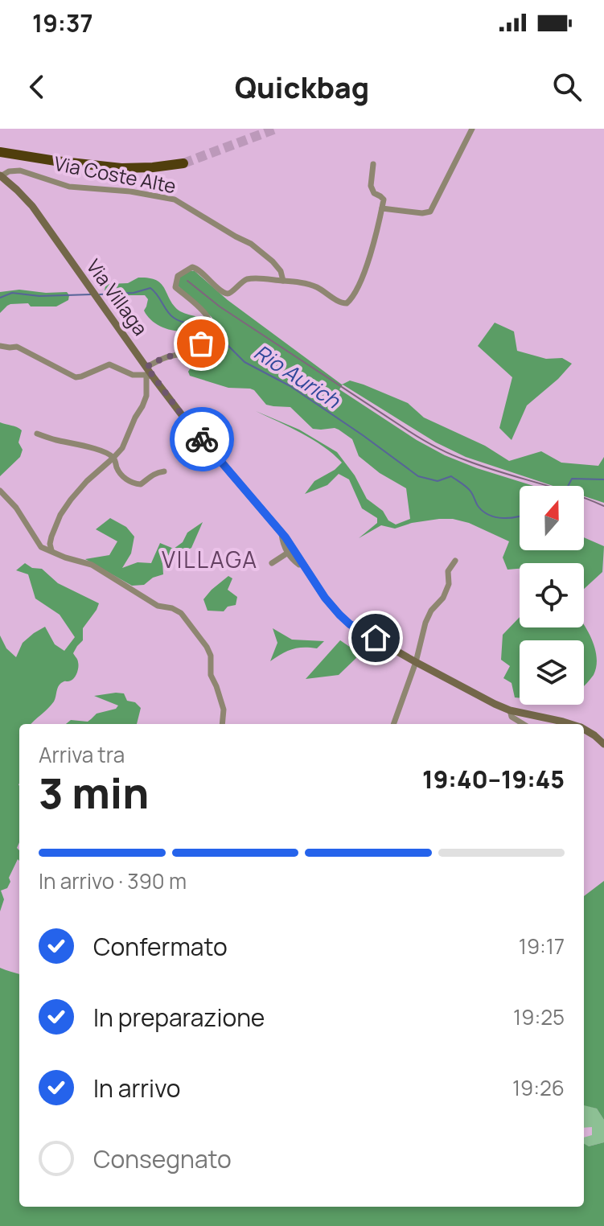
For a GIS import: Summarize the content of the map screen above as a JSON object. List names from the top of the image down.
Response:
{
  "streets": {
    "street": ["Via Coste Alte", "Via Villaga"]
  },
  "crossings": [
    ["Via Coste Alte", "Via Villaga"]
  ],
  "districts": ["VILLAGA"],
  "water": ["Rio Aurich"],
  "north": "top",
  "page": {
    "status": "19:37",
    "header": "Quickbag",
    "heading": ["3 min", "Arriva tra", "19:40–19:45"],
    "bar": "In arrivo · 390 m",
    "list": [
      ["Confermato", "19:17"],
      ["In preparazione", "19:25"],
      ["In arrivo", "19:26"],
      "Consegnato"
    ]
  }
}
